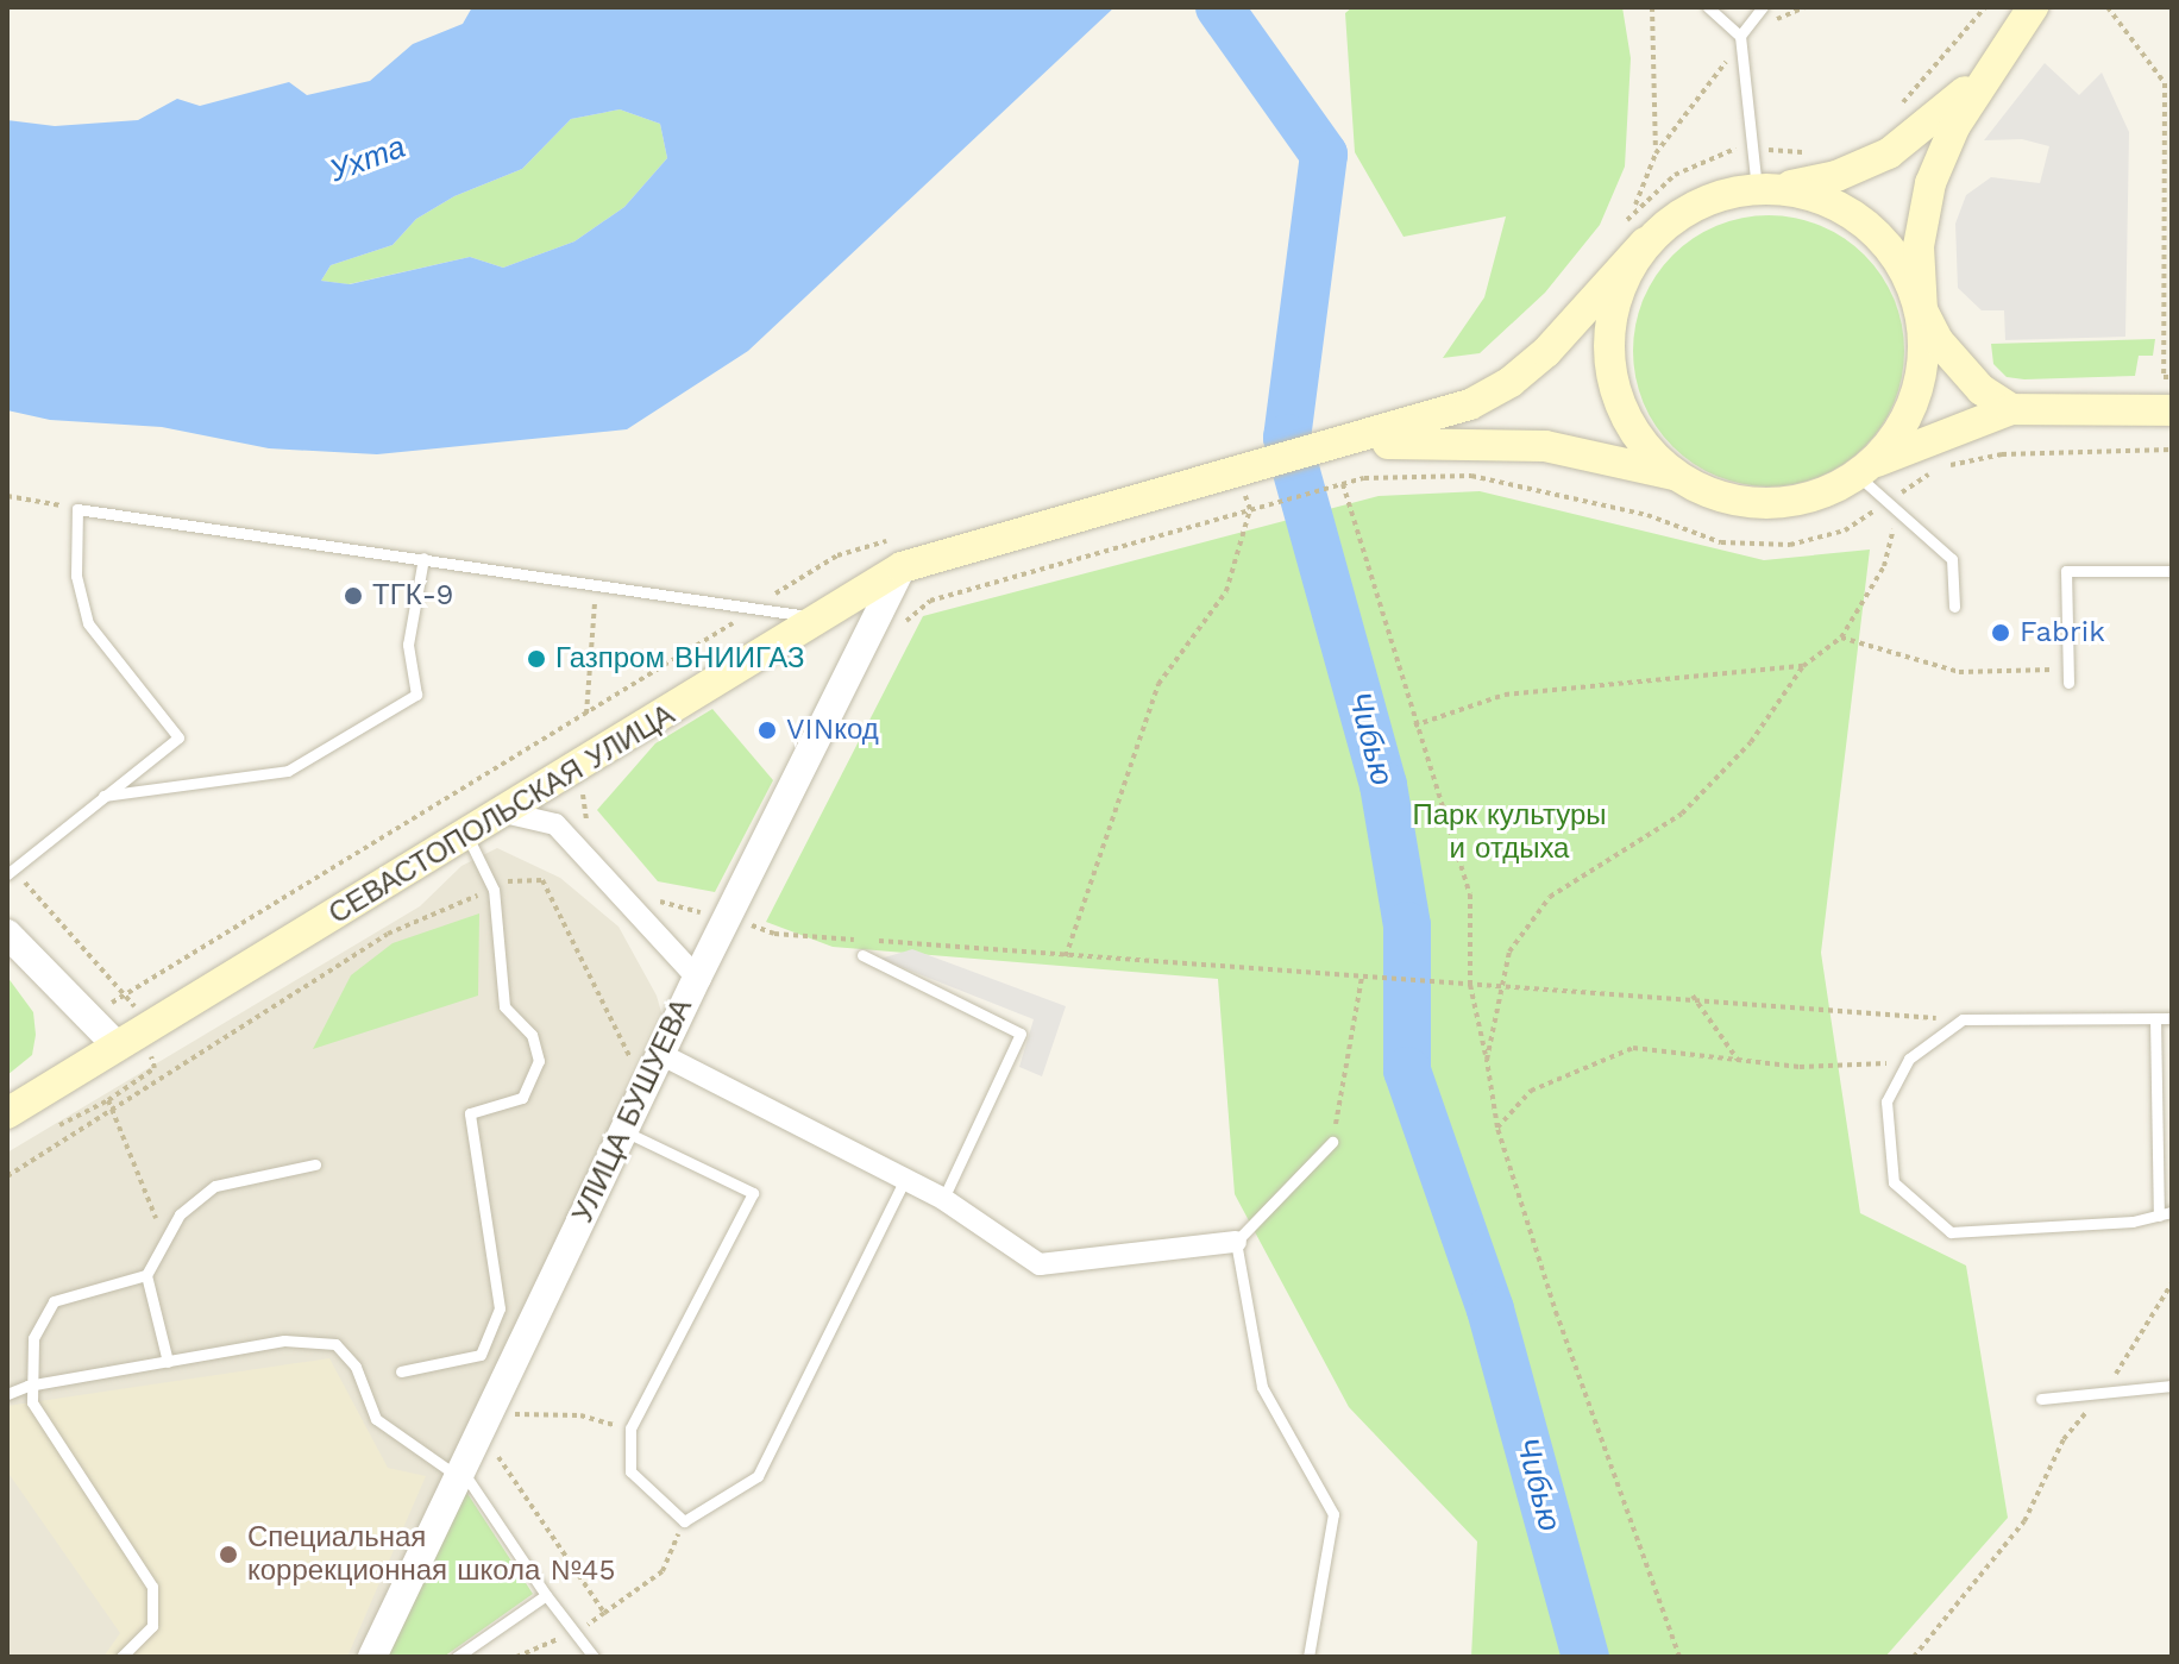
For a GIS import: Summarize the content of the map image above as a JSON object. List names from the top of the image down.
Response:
{
  "streets": {
    "main road": ["СЕВАСТОПОЛЬСКАЯ УЛИЦА"],
    "street": ["УЛИЦА БУШУЕВА"]
  },
  "crossings": [
    ["СЕВАСТОПОЛЬСКАЯ УЛИЦА", "УЛИЦА БУШУЕВА"]
  ],
  "water": ["Ухта", "Чибью"],
  "parks": ["Парк культуры и отдыха"],
  "places": [
    "ТГК-9",
    "Fabrik",
    "Газпром ВНИИГАЗ",
    "VINкод",
    "Специальная коррекционная школа №45"
  ]
}
